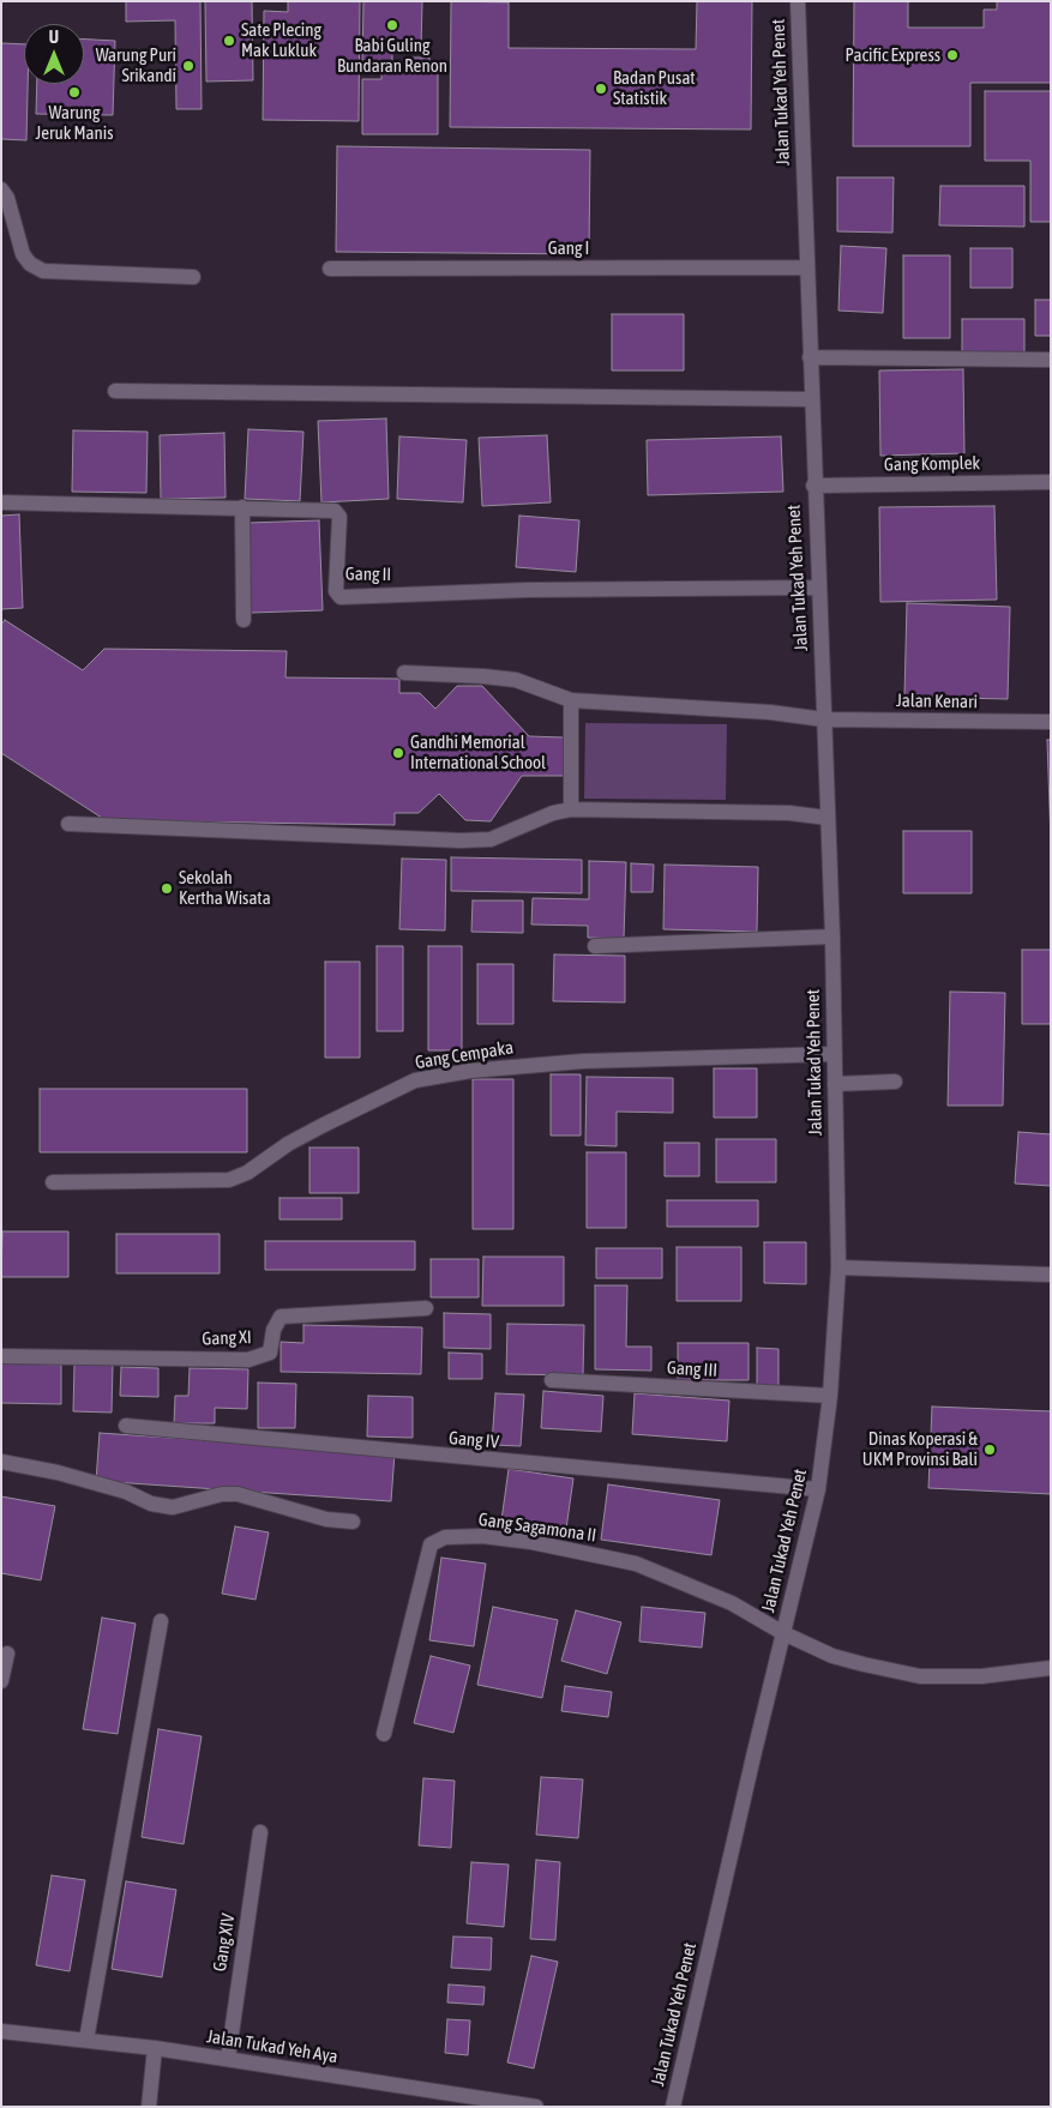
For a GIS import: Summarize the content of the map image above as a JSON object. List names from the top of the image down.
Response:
{
  "streets": {
    "street": [
      "Jalan Tukad Yeh Penet",
      "Gang I",
      "Gang Komplek",
      "Gang II",
      "Jalan Kenari",
      "Gang Cempaka",
      "Gang XI",
      "Gang III",
      "Gang IV",
      "Gang Sagamona II",
      "Gang XIV",
      "Jalan Tukad Yeh Aya"
    ]
  },
  "crossings": [
    ["Jalan Tukad Yeh Penet", "Gang I"],
    ["Jalan Tukad Yeh Penet", "Gang Komplek"],
    ["Jalan Tukad Yeh Penet", "Gang II"],
    ["Jalan Tukad Yeh Penet", "Jalan Kenari"],
    ["Jalan Tukad Yeh Penet", "Gang Cempaka"],
    ["Jalan Tukad Yeh Penet", "Gang III"],
    ["Jalan Tukad Yeh Penet", "Gang IV"],
    ["Jalan Tukad Yeh Penet", "Gang Sagamona II"],
    ["Gang XIV", "Jalan Tukad Yeh Aya"]
  ],
  "places": [
    "Babi Guling Bundaran Renon",
    "Sate Plecing Mak Lukluk",
    "Pacific Express",
    "Warung Puri Srikandi",
    "Badan Pusat Statistik",
    "Warung Jeruk Manis",
    "Gandhi Memorial International School",
    "Sekolah Kertha Wisata",
    "Dinas Koperasi & UKM Provinsi Bali"
  ],
  "north": "top"
}
